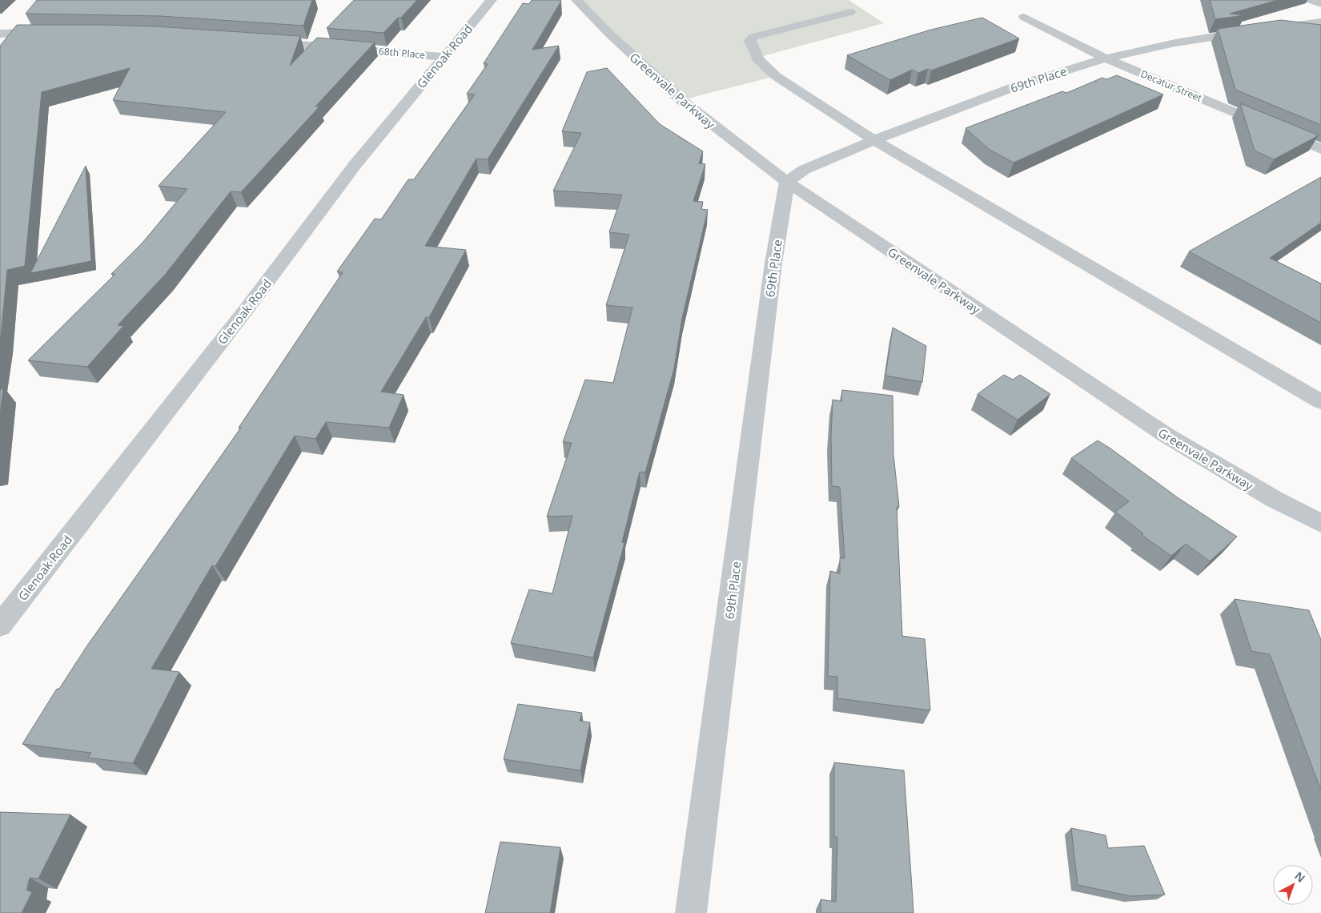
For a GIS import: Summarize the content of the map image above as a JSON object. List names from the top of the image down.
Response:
{
  "streets": {
    "street": [
      "68th Place",
      "Glenoak Road",
      "69th Place",
      "Decatur Street",
      "Greenvale Parkway"
    ]
  },
  "crossings": [
    ["68th Place", "Glenoak Road"],
    ["69th Place", "Decatur Street"],
    ["69th Place", "Greenvale Parkway"]
  ],
  "north": "top right"
}
